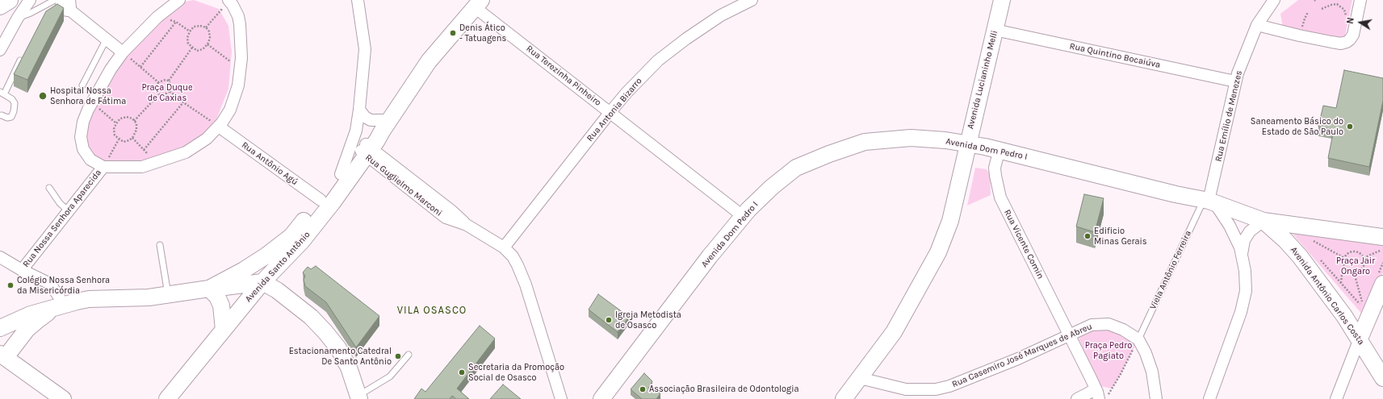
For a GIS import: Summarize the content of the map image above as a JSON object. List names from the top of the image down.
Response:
{
  "streets": {
    "street": [
      "Rua Quintino Bocaiúva",
      "Rua Terezinha Pinheiro",
      "Avenida Lucianinho Melli",
      "Rua Antonia Bizarro",
      "Rua Emílio de Menezes",
      "Avenida Dom Pedro I",
      "Rua Antônio Agú",
      "Rua Guglielmo Marconi",
      "Rua Nossa Senhora Aparecida",
      "Rua Vicente Comin",
      "Avenida Santo Antônio",
      "Avenida Antônio Carlos Costa",
      "Rua Casemiro José Marques de Abreu"
    ],
    "lane": ["Viela Antônio Ferreira"]
  },
  "crossings": [
    ["Rua Quintino Bocaiúva", "Avenida Lucianinho Melli"],
    ["Rua Quintino Bocaiúva", "Rua Emílio de Menezes"],
    ["Rua Terezinha Pinheiro", "Rua Antonia Bizarro"],
    ["Rua Terezinha Pinheiro", "Avenida Dom Pedro I"],
    ["Rua Terezinha Pinheiro", "Avenida Santo Antônio"],
    ["Avenida Lucianinho Melli", "Avenida Dom Pedro I"],
    ["Avenida Lucianinho Melli", "Rua Casemiro José Marques de Abreu"],
    ["Rua Antonia Bizarro", "Rua Guglielmo Marconi"],
    ["Rua Emílio de Menezes", "Avenida Dom Pedro I"],
    ["Rua Emílio de Menezes", "Viela Antônio Ferreira"],
    ["Avenida Dom Pedro I", "Rua Vicente Comin"],
    ["Avenida Dom Pedro I", "Viela Antônio Ferreira"],
    ["Avenida Dom Pedro I", "Avenida Antônio Carlos Costa"],
    ["Rua Antônio Agú", "Avenida Santo Antônio"],
    ["Rua Guglielmo Marconi", "Avenida Santo Antônio"],
    ["Rua Vicente Comin", "Rua Casemiro José Marques de Abreu"],
    ["Viela Antônio Ferreira", "Rua Casemiro José Marques de Abreu"]
  ],
  "districts": ["VILA OSASCO"],
  "parks": ["Praça Duque de Caxias", "Praça Jair Ongaro", "Praça Pedro Pagiato"],
  "places": [
    "Denis Ático - Tatuagens",
    "Hospital Nossa Senhora de Fátima",
    "Saneamento Básico do Estado de São Paulo",
    "Edificio Minas Gerais",
    "Colégio Nossa Senhora da Misericórdia",
    "Igreja Metodista de Osasco",
    "Estacionamento Catedral De Santo Antônio",
    "Secretaria da Promoção Social de Osasco",
    "Associação Brasileira de Odontologia"
  ],
  "north": "left"
}
